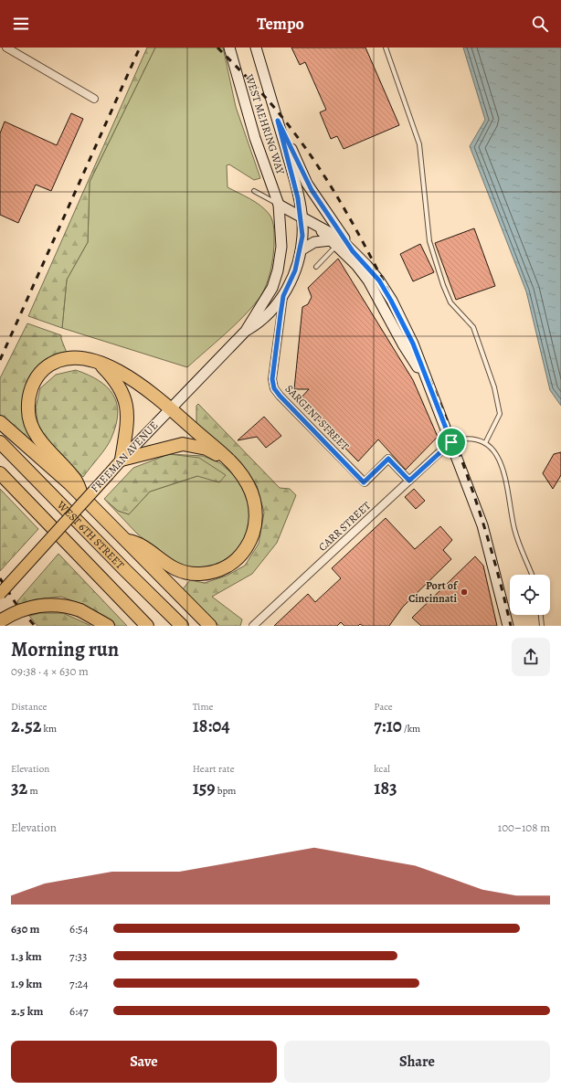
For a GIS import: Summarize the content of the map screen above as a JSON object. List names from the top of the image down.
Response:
{
  "streets": {
    "highway": ["WEST 6TH STREET"],
    "main road": ["WEST MEHRING WAY", "FREEMAN AVENUE"],
    "street": ["SARGENT STREET", "CARR STREET"]
  },
  "crossings": [
    ["WEST MEHRING WAY", "FREEMAN AVENUE"],
    ["SARGENT STREET", "FREEMAN AVENUE"],
    ["SARGENT STREET", "CARR STREET"]
  ],
  "places": ["Port of Cincinnati"],
  "page": {
    "header": "Tempo",
    "heading": ["Morning run", "09:38 · 4 × 630 m"],
    "stats": [
      ["Distance", "2.52 km"],
      ["Time", "18:04"],
      ["Pace", "7:10 /km"],
      ["Elevation", "32 m"],
      ["Heart rate", "159 bpm"],
      ["kcal", "183"]
    ],
    "chart": ["Elevation", "100–108 m"],
    "list": [
      {
        "name": "630 m",
        "note": "6:54"
      },
      {
        "name": "1.3 km",
        "note": "7:33"
      },
      {
        "name": "1.9 km",
        "note": "7:24"
      },
      {
        "name": "2.5 km",
        "note": "6:47"
      }
    ],
    "buttons": ["Save", "Share"]
  }
}
